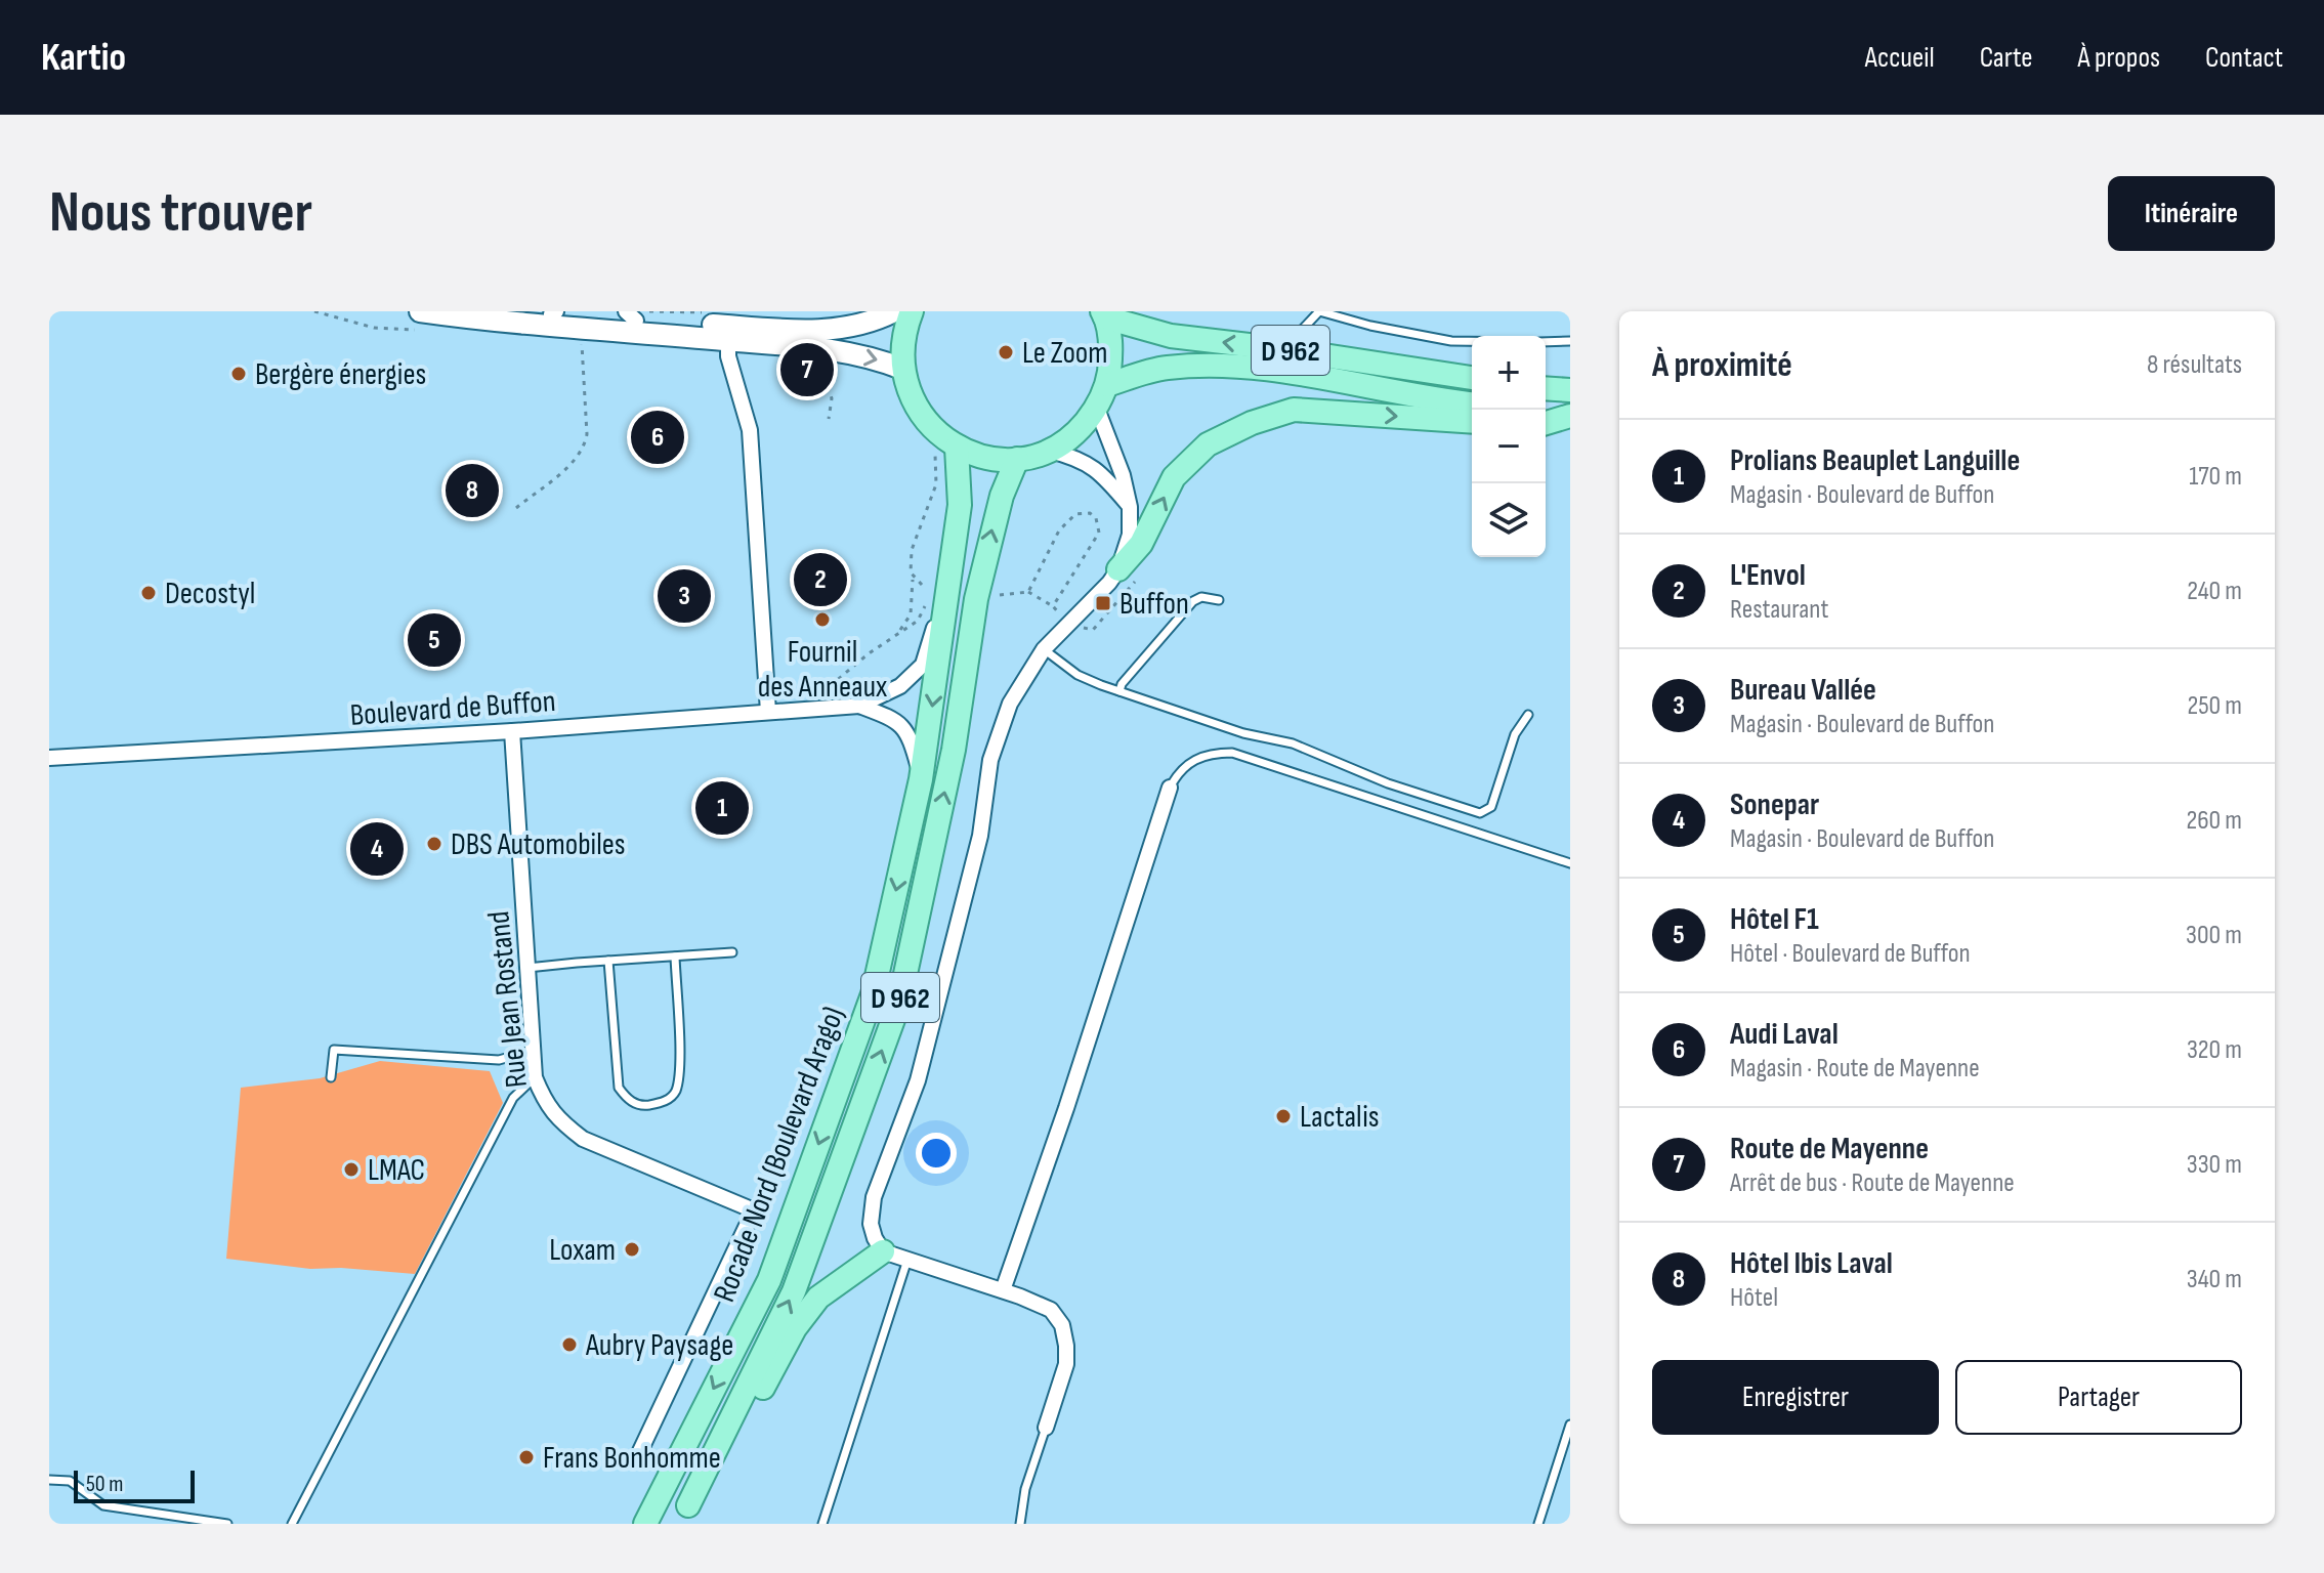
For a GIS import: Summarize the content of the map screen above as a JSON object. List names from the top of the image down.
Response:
{
  "streets": {
    "main road": ["D 962", "Rocade Nord (Boulevard Arago)"],
    "street": ["Boulevard de Buffon", "Rue Jean Rostand"]
  },
  "crossings": [
    ["Boulevard de Buffon", "Rue Jean Rostand"]
  ],
  "places": {
    "other": [
      "Le Zoom",
      "Bergère énergies",
      "Decostyl",
      "Fournil des Anneaux",
      "DBS Automobiles",
      "Lactalis",
      "LMAC",
      "Loxam",
      "Aubry Paysage",
      "Frans Bonhomme"
    ],
    "transit": ["Buffon"]
  },
  "scale_bar": "50 m",
  "page": {
    "header": "Kartio",
    "nav": [
      "Accueil",
      "Carte",
      "À propos",
      "Contact"
    ],
    "buttons": [
      "Itinéraire",
      ["Enregistrer", "Partager"]
    ],
    "title": "Nous trouver",
    "heading": ["À proximité", "8 résultats"],
    "map_buttons": ["+", "−"],
    "pins": [
      "7",
      "6",
      "8",
      "2",
      "3",
      "5",
      "1",
      "4"
    ],
    "list": [
      {
        "mark": "1",
        "name": "Prolians Beauplet Languille",
        "note": "Magasin · Boulevard de Buffon",
        "value": "170 m"
      },
      {
        "mark": "2",
        "name": "L'Envol",
        "note": "Restaurant",
        "value": "240 m"
      },
      {
        "mark": "3",
        "name": "Bureau Vallée",
        "note": "Magasin · Boulevard de Buffon",
        "value": "250 m"
      },
      {
        "mark": "4",
        "name": "Sonepar",
        "note": "Magasin · Boulevard de Buffon",
        "value": "260 m"
      },
      {
        "mark": "5",
        "name": "Hôtel F1",
        "note": "Hôtel · Boulevard de Buffon",
        "value": "300 m"
      },
      {
        "mark": "6",
        "name": "Audi Laval",
        "note": "Magasin · Route de Mayenne",
        "value": "320 m"
      },
      {
        "mark": "7",
        "name": "Route de Mayenne",
        "note": "Arrêt de bus · Route de Mayenne",
        "value": "330 m"
      },
      {
        "mark": "8",
        "name": "Hôtel Ibis Laval",
        "note": "Hôtel",
        "value": "340 m"
      }
    ],
    "scale": "50 m"
  }
}
